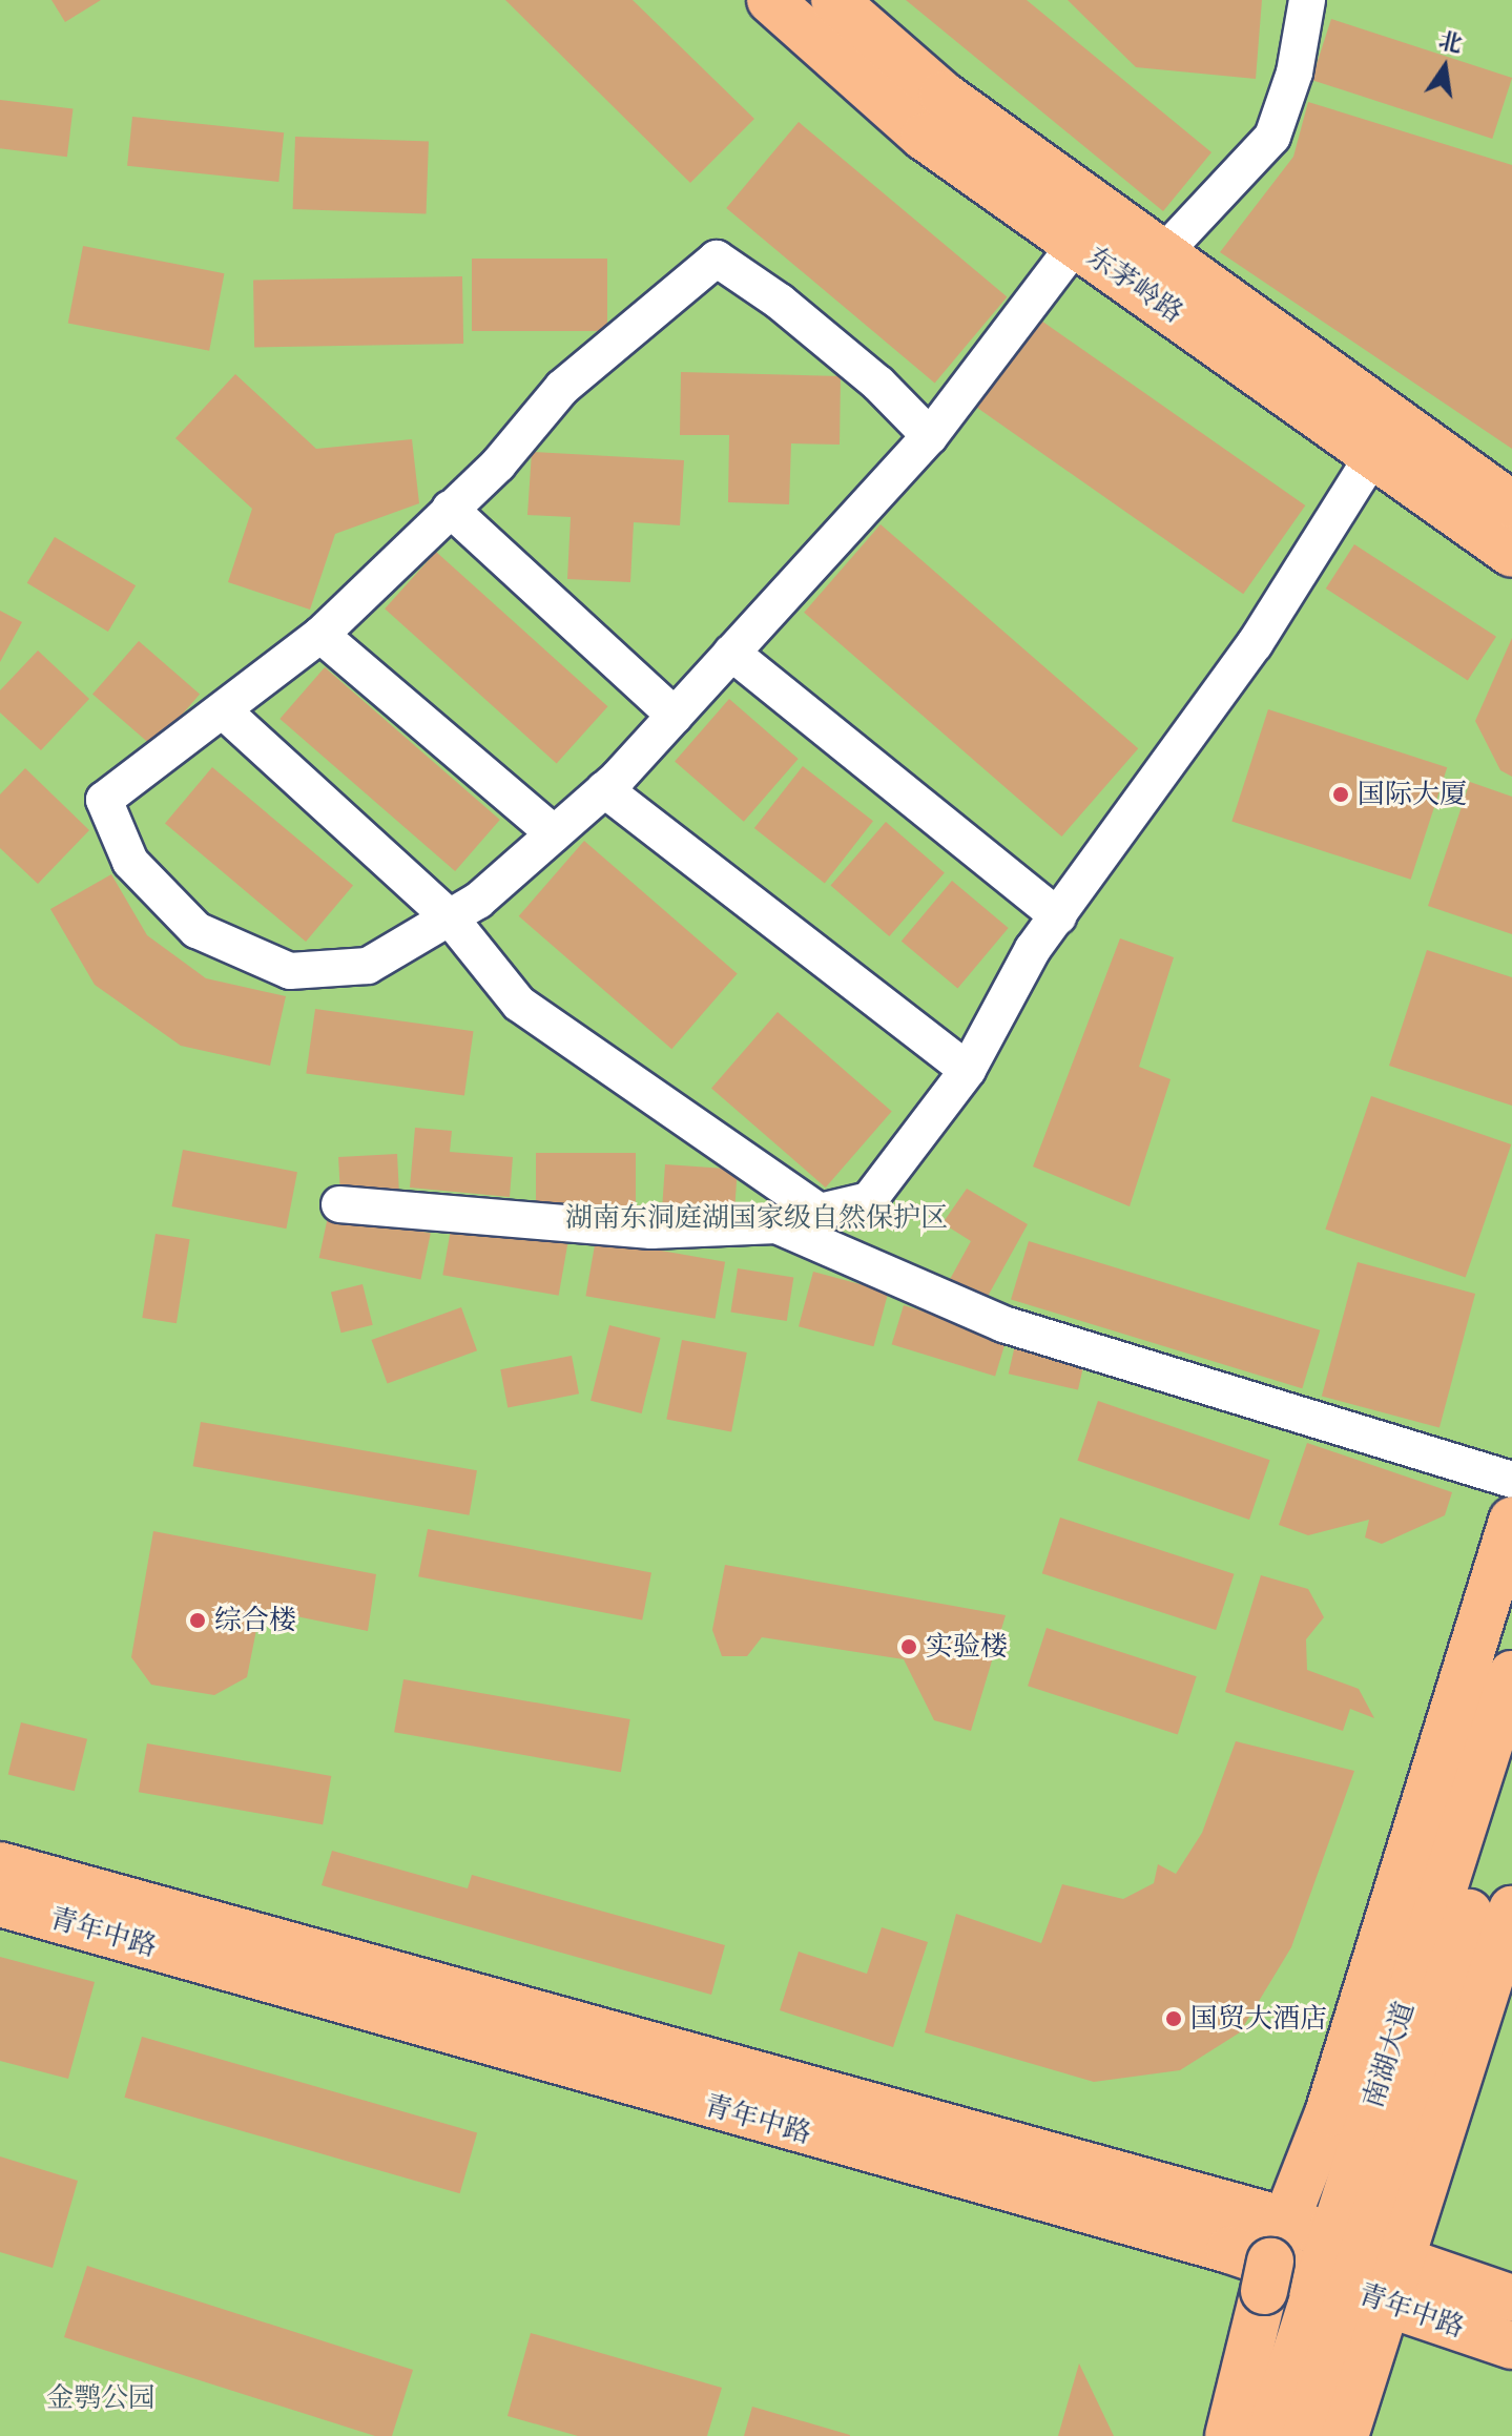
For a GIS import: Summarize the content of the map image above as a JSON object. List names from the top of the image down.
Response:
{
  "streets": {
    "main road": ["东茅岭路", "青年中路", "南湖大道"]
  },
  "crossings": [
    ["青年中路", "南湖大道"]
  ],
  "parks": ["湖南东洞庭湖国家级自然保护区", "金鹗公园"],
  "places": [
    "国际大厦",
    "综合楼",
    "实验楼",
    "国贸大酒店"
  ],
  "north": "top"
}
